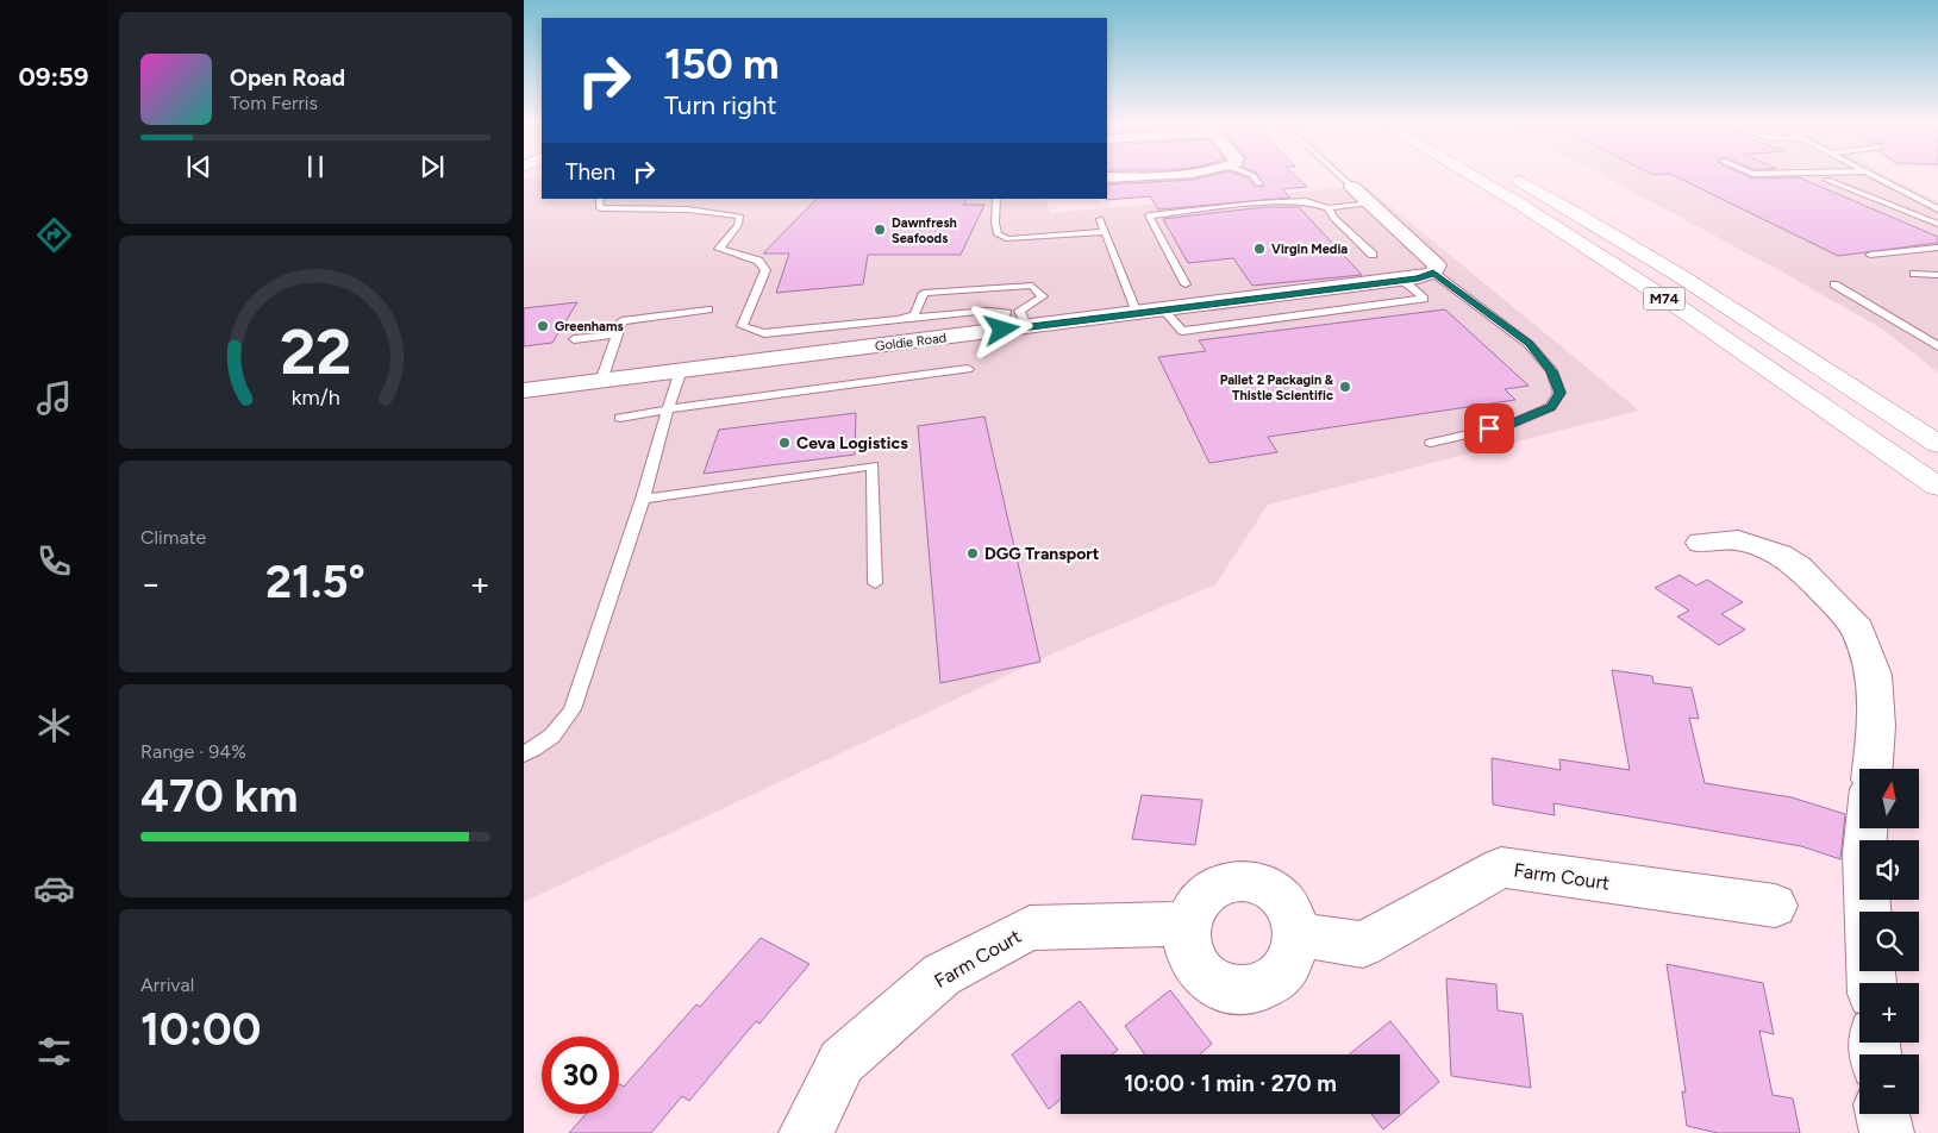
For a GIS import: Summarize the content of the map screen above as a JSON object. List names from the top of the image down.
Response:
{
  "streets": {
    "main road": ["M74"],
    "street": ["Goldie Road", "Farm Court"]
  },
  "places": [
    "Dawnfresh Seafoods",
    "Virgin Media",
    "Greenhams",
    "Pallet 2 Packagin & Thistle Scientific",
    "Ceva Logistics",
    "DGG Transport"
  ],
  "north": "top",
  "page": {
    "tabs": "09:59",
    "turn": ["150 m", "Turn right"],
    "song": ["Open Road", "Tom Ferris"],
    "then": "Then",
    "tile": [
      "Climate",
      ["Range · 94%", "470 km"],
      ["Arrival", "10:00"]
    ],
    "heat": ["−", "21.5°", "+"],
    "map_buttons": ["+", "−"],
    "limit": "30",
    "trip": "10:00 · 1 min · 270 m",
    "gauge": ["22", "km/h"]
  }
}
